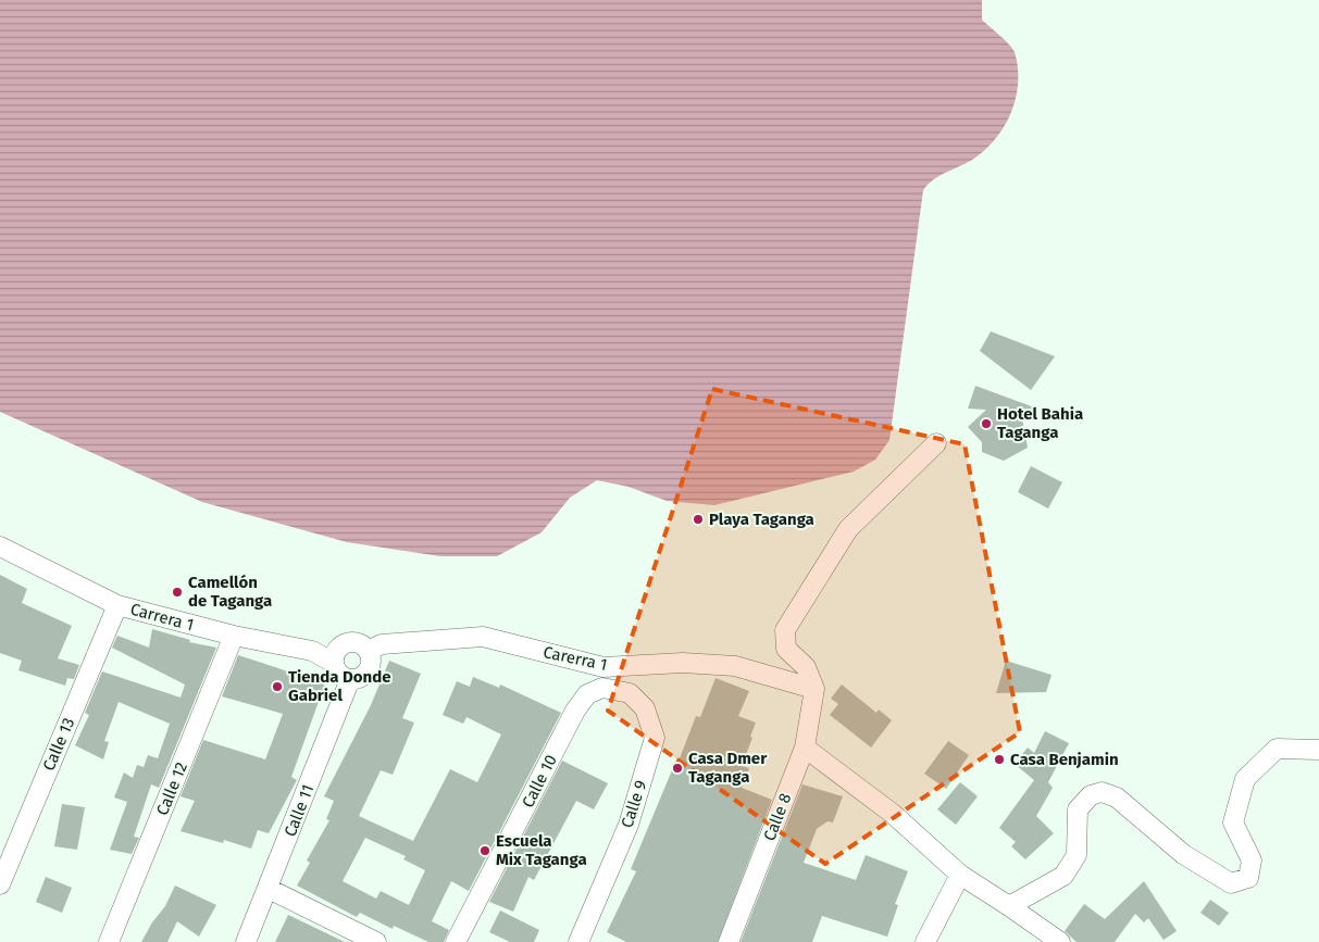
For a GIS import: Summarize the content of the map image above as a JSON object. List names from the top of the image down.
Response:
{
  "streets": {
    "street": [
      "Carrera 1",
      "Carerra 1",
      "Calle 13",
      "Calle 10",
      "Calle 12",
      "Calle 9",
      "Calle 11",
      "Calle 8"
    ]
  },
  "crossings": [
    ["Carrera 1", "Carerra 1"],
    ["Carrera 1", "Calle 13"],
    ["Carrera 1", "Calle 12"],
    ["Carrera 1", "Calle 11"],
    ["Carerra 1", "Calle 11"],
    ["Carerra 1", "Calle 8"],
    ["Calle 10", "Calle 9"]
  ],
  "places": [
    "Hotel Bahia Taganga",
    "Playa Taganga",
    "Camellón de Taganga",
    "Tienda Donde Gabriel",
    "Casa Benjamin",
    "Casa Dmer Taganga",
    "Escuela Mix Taganga"
  ]
}
